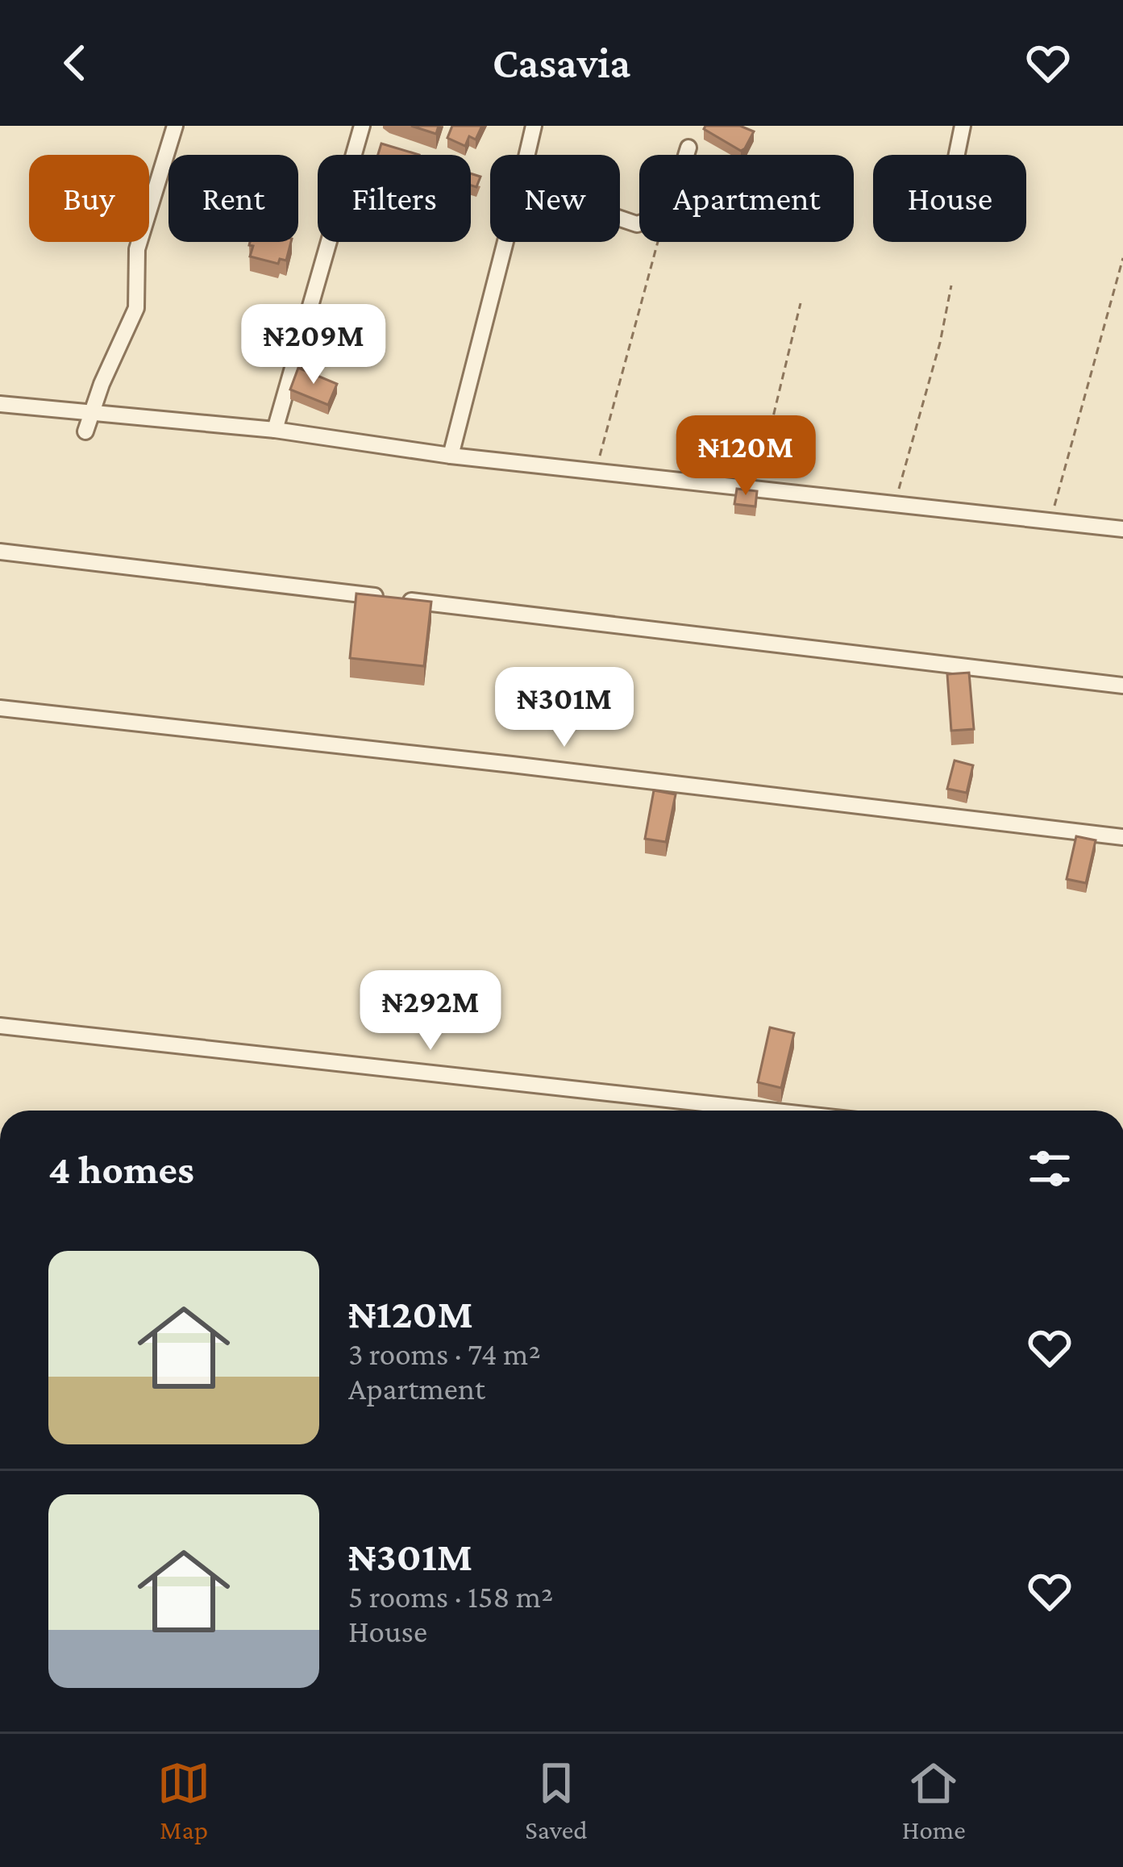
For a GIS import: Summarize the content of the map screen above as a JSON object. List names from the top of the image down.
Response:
{
  "page": {
    "header": "Casavia",
    "chip": [
      "Buy",
      "Rent",
      "Filters",
      "New",
      "Apartment",
      "House"
    ],
    "price": [
      "₦209M",
      "₦120M",
      "₦301M",
      "₦292M"
    ],
    "heading": "4 homes",
    "list": [
      {
        "name": "₦120M",
        "note": "3 rooms · 74 m² · Apartment"
      },
      {
        "name": "₦301M",
        "note": "5 rooms · 158 m² · House"
      }
    ],
    "tabs": ["Map", "Saved", "Home"]
  }
}
